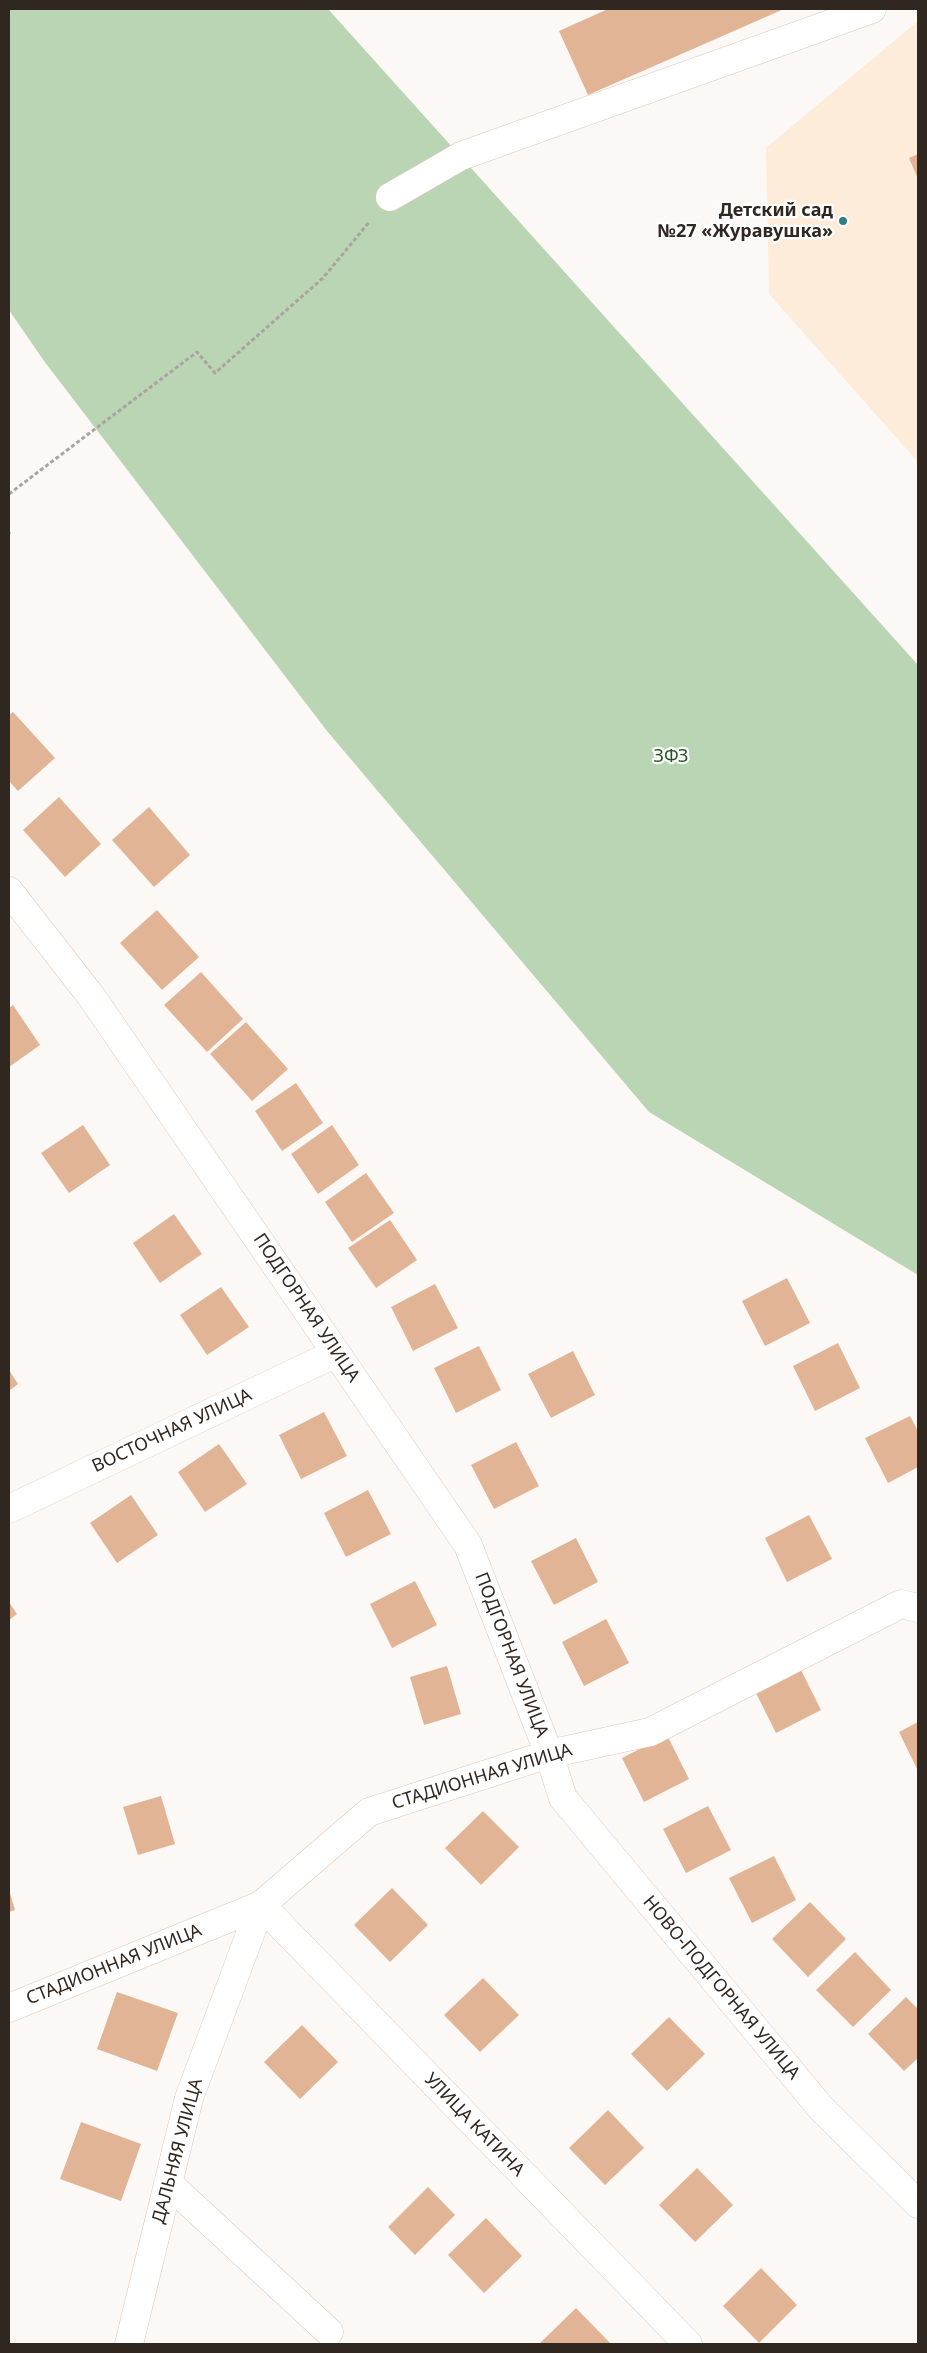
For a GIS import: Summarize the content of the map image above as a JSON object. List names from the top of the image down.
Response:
{
  "streets": {
    "street": [
      "ПОДГОРНАЯ УЛИЦА",
      "ВОСТОЧНАЯ УЛИЦА",
      "СТАДИОННАЯ УЛИЦА",
      "НОВО-ПОДГОРНАЯ УЛИЦА",
      "УЛИЦА КАТИНА",
      "ДАЛЬНЯЯ УЛИЦА"
    ]
  },
  "crossings": [
    ["ПОДГОРНАЯ УЛИЦА", "ВОСТОЧНАЯ УЛИЦА"],
    ["ПОДГОРНАЯ УЛИЦА", "СТАДИОННАЯ УЛИЦА"],
    ["ПОДГОРНАЯ УЛИЦА", "НОВО-ПОДГОРНАЯ УЛИЦА"],
    ["СТАДИОННАЯ УЛИЦА", "НОВО-ПОДГОРНАЯ УЛИЦА"],
    ["СТАДИОННАЯ УЛИЦА", "УЛИЦА КАТИНА"],
    ["СТАДИОННАЯ УЛИЦА", "ДАЛЬНЯЯ УЛИЦА"],
    ["УЛИЦА КАТИНА", "ДАЛЬНЯЯ УЛИЦА"]
  ],
  "parks": ["ЗФЗ"],
  "places": ["Детский сад №27 «Журавушка»"]
}
